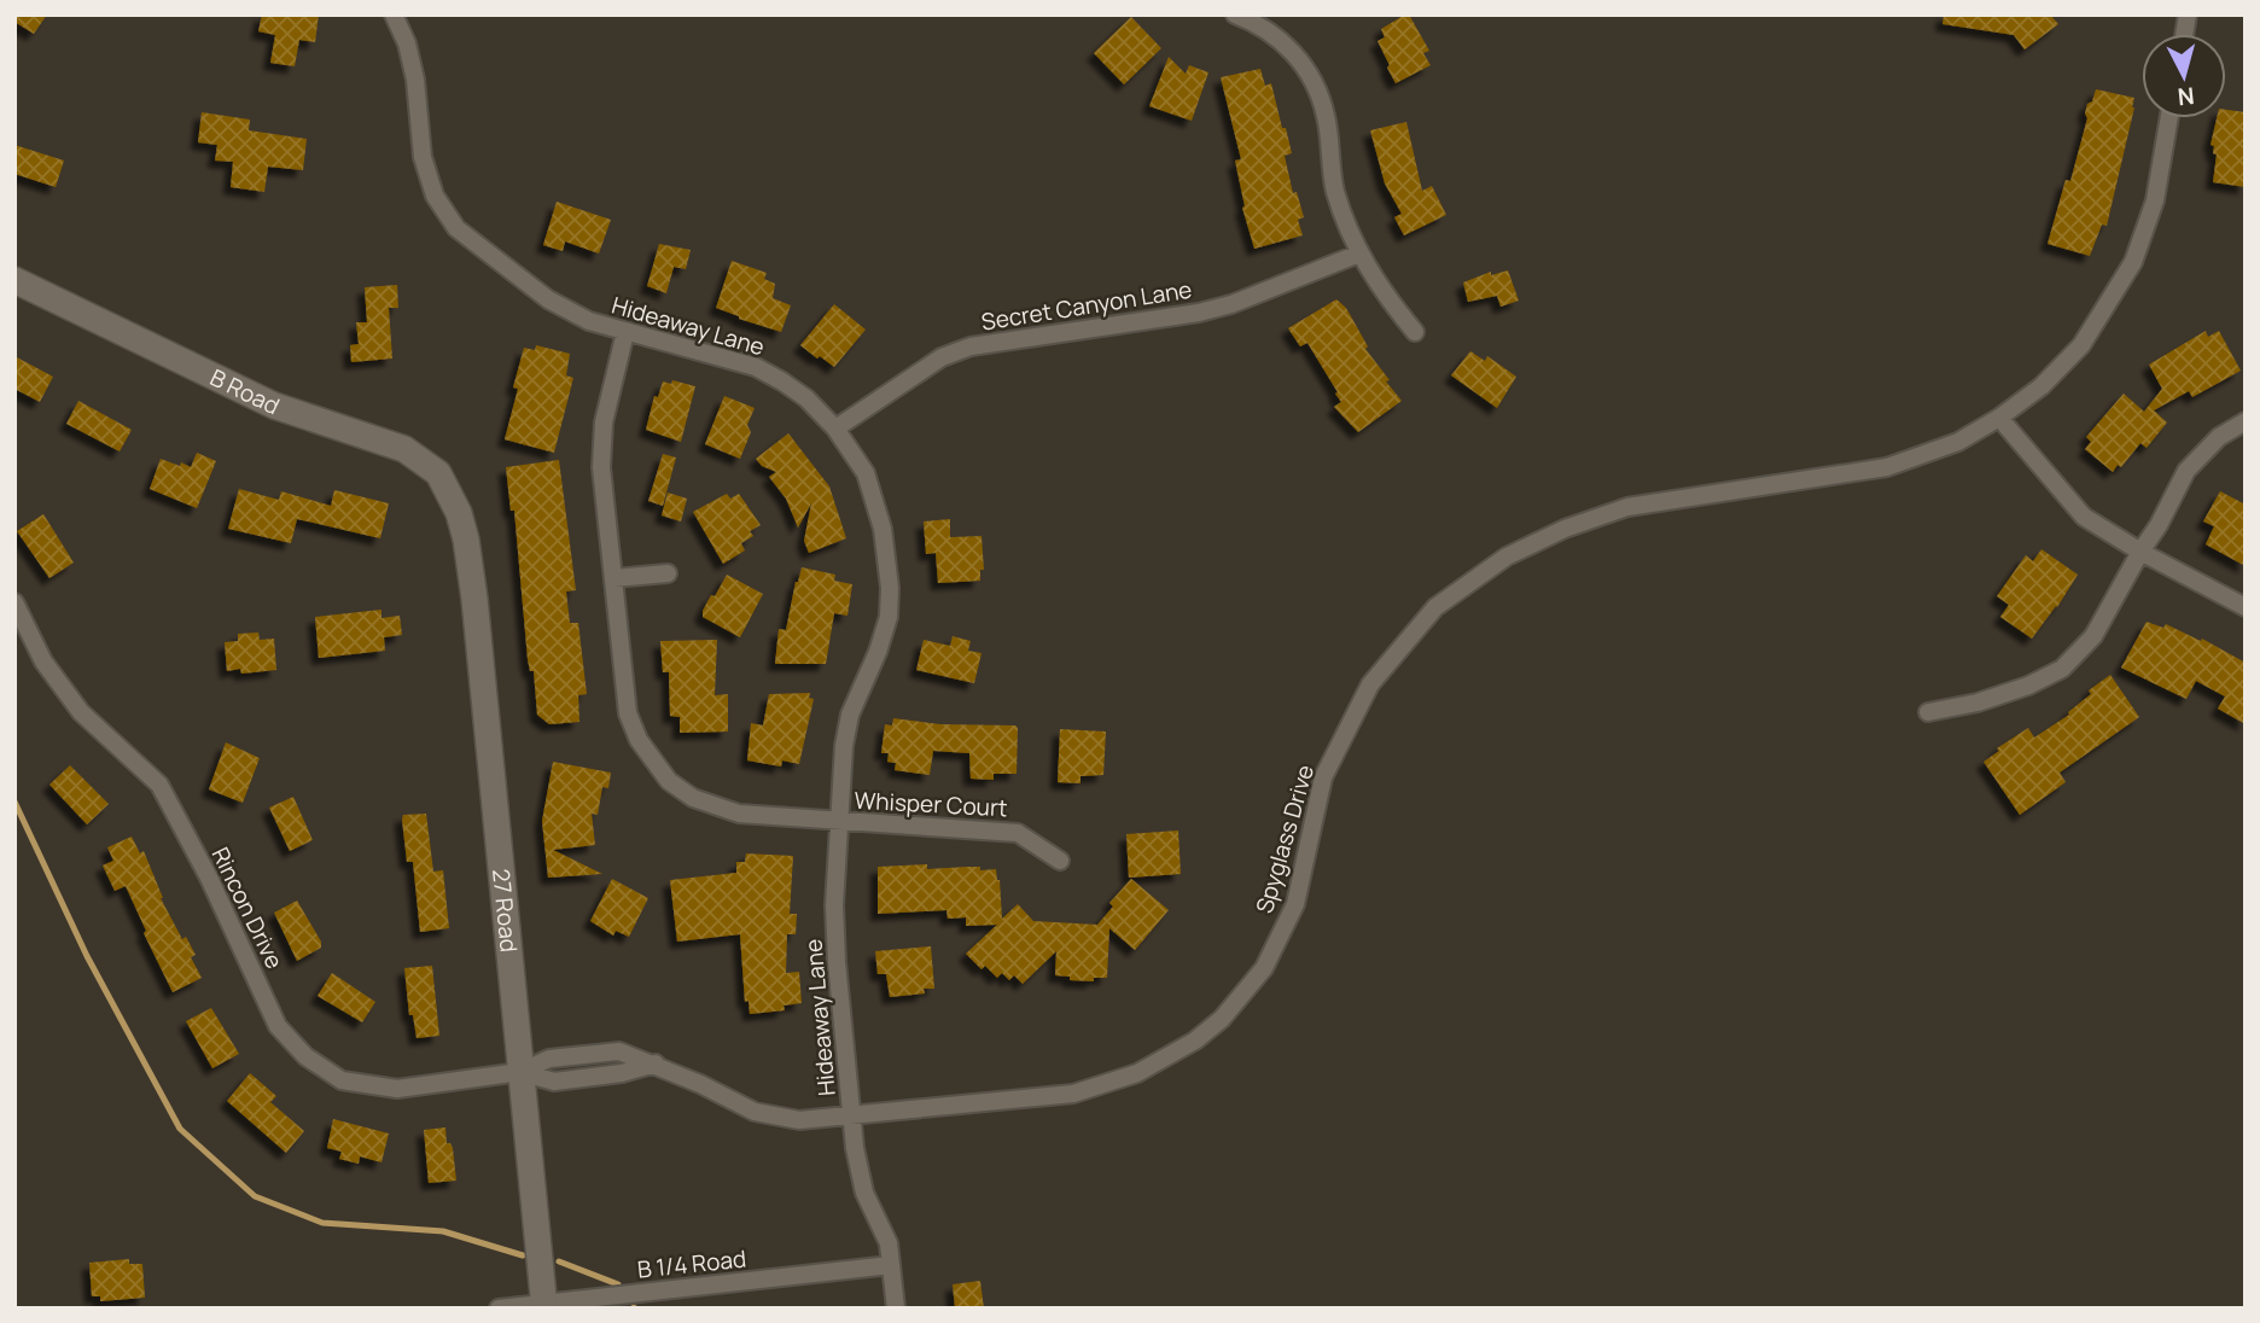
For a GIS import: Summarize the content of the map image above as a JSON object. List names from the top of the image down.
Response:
{
  "streets": {
    "street": [
      "Secret Canyon Lane",
      "Hideaway Lane",
      "B Road",
      "Whisper Court",
      "Spyglass Drive",
      "Rincon Drive",
      "27 Road",
      "B 1/4 Road"
    ]
  },
  "crossings": [
    ["Secret Canyon Lane", "Hideaway Lane"],
    ["Hideaway Lane", "Whisper Court"],
    ["Hideaway Lane", "Spyglass Drive"],
    ["Hideaway Lane", "B 1/4 Road"],
    ["B Road", "27 Road"],
    ["Spyglass Drive", "Rincon Drive"],
    ["Spyglass Drive", "27 Road"],
    ["Rincon Drive", "27 Road"],
    ["27 Road", "B 1/4 Road"]
  ],
  "north": "bottom"
}
